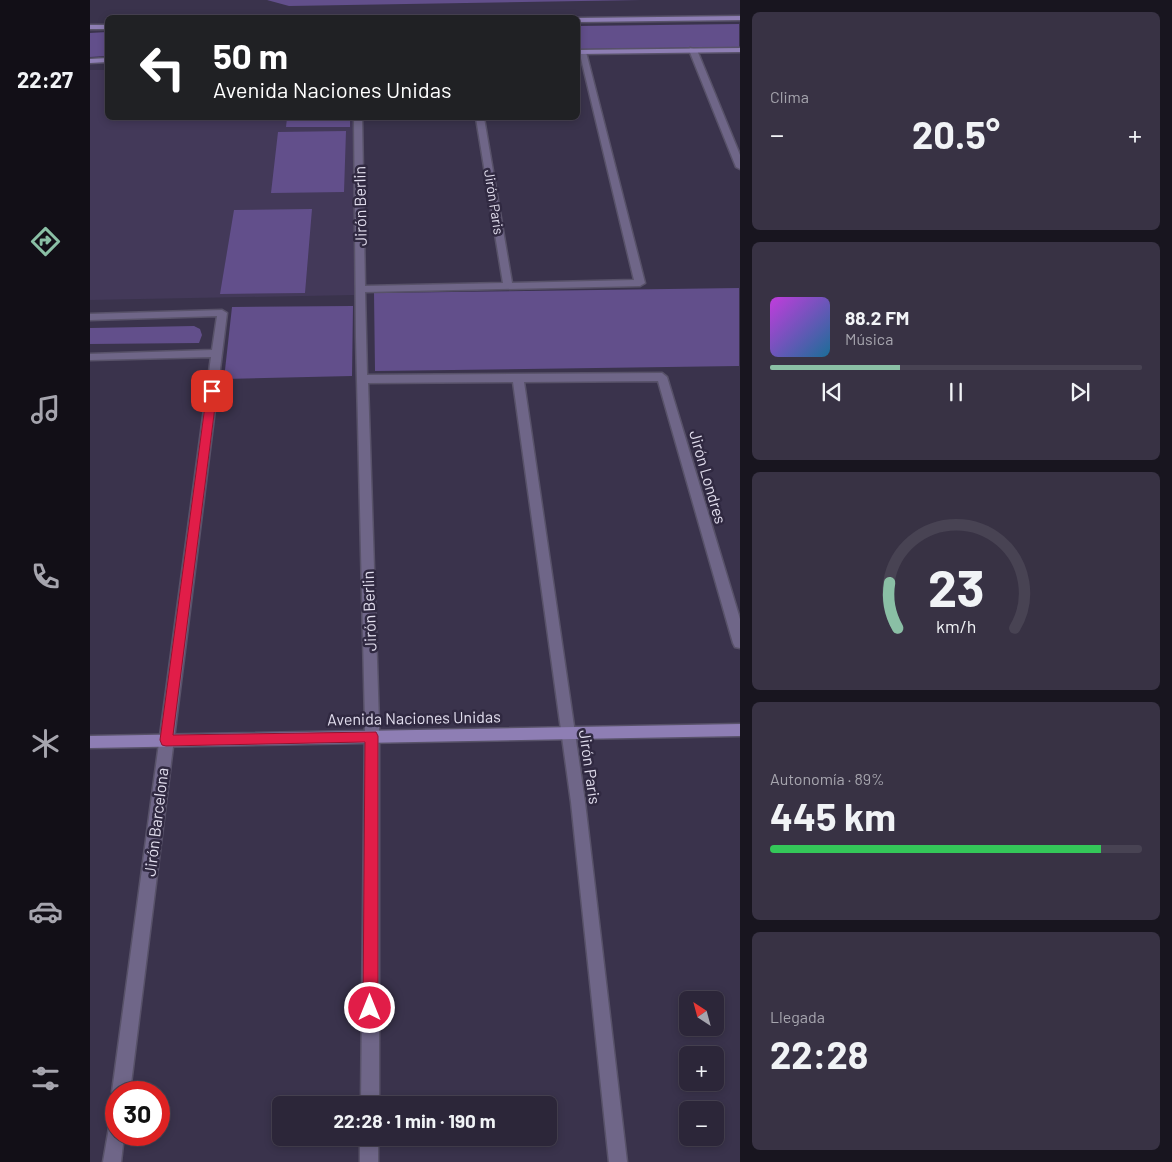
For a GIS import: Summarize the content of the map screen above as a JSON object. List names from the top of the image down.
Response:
{
  "streets": {
    "main road": ["Avenida Naciones Unidas"],
    "street": [
      "Jirón Paris",
      "Jirón Berlin",
      "Jirón Londres",
      "Jirón Barcelona"
    ]
  },
  "crossings": [
    ["Jirón Paris", "Jirón Londres"],
    ["Jirón Paris", "Avenida Naciones Unidas"],
    ["Jirón Berlin", "Avenida Naciones Unidas"],
    ["Avenida Naciones Unidas", "Jirón Barcelona"]
  ],
  "north": "top left",
  "page": {
    "tabs": "22:27",
    "tile": [
      "Clima",
      ["Autonomía · 89%", "445 km"],
      ["Llegada", "22:28"]
    ],
    "turn": ["50 m", "Avenida Naciones Unidas"],
    "heat": ["−", "20.5°", "+"],
    "song": ["88.2 FM", "Música"],
    "map_buttons": ["+", "−"],
    "limit": "30",
    "trip": "22:28 · 1 min · 190 m",
    "gauge": ["23", "km/h"]
  }
}
